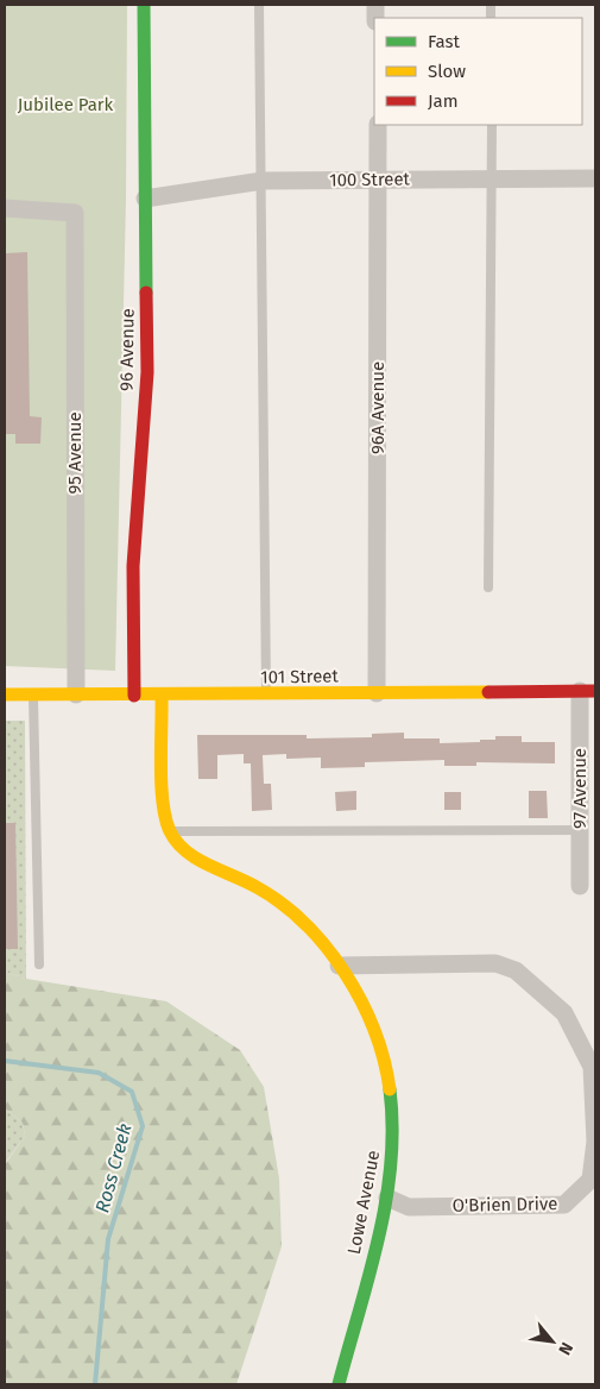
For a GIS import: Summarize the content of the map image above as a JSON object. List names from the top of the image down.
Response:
{
  "streets": {
    "street": [
      "100 Street",
      "96 Avenue",
      "96A Avenue",
      "95 Avenue",
      "101 Street",
      "97 Avenue",
      "Lowe Avenue",
      "O'Brien Drive"
    ]
  },
  "crossings": [
    ["100 Street", "96 Avenue"],
    ["100 Street", "96A Avenue"],
    ["96 Avenue", "101 Street"],
    ["96A Avenue", "101 Street"],
    ["95 Avenue", "101 Street"],
    ["101 Street", "97 Avenue"],
    ["Lowe Avenue", "O'Brien Drive"]
  ],
  "water": ["Ross Creek"],
  "parks": ["Jubilee Park"],
  "legend": ["Fast", "Slow", "Jam"],
  "north": "bottom right"
}
